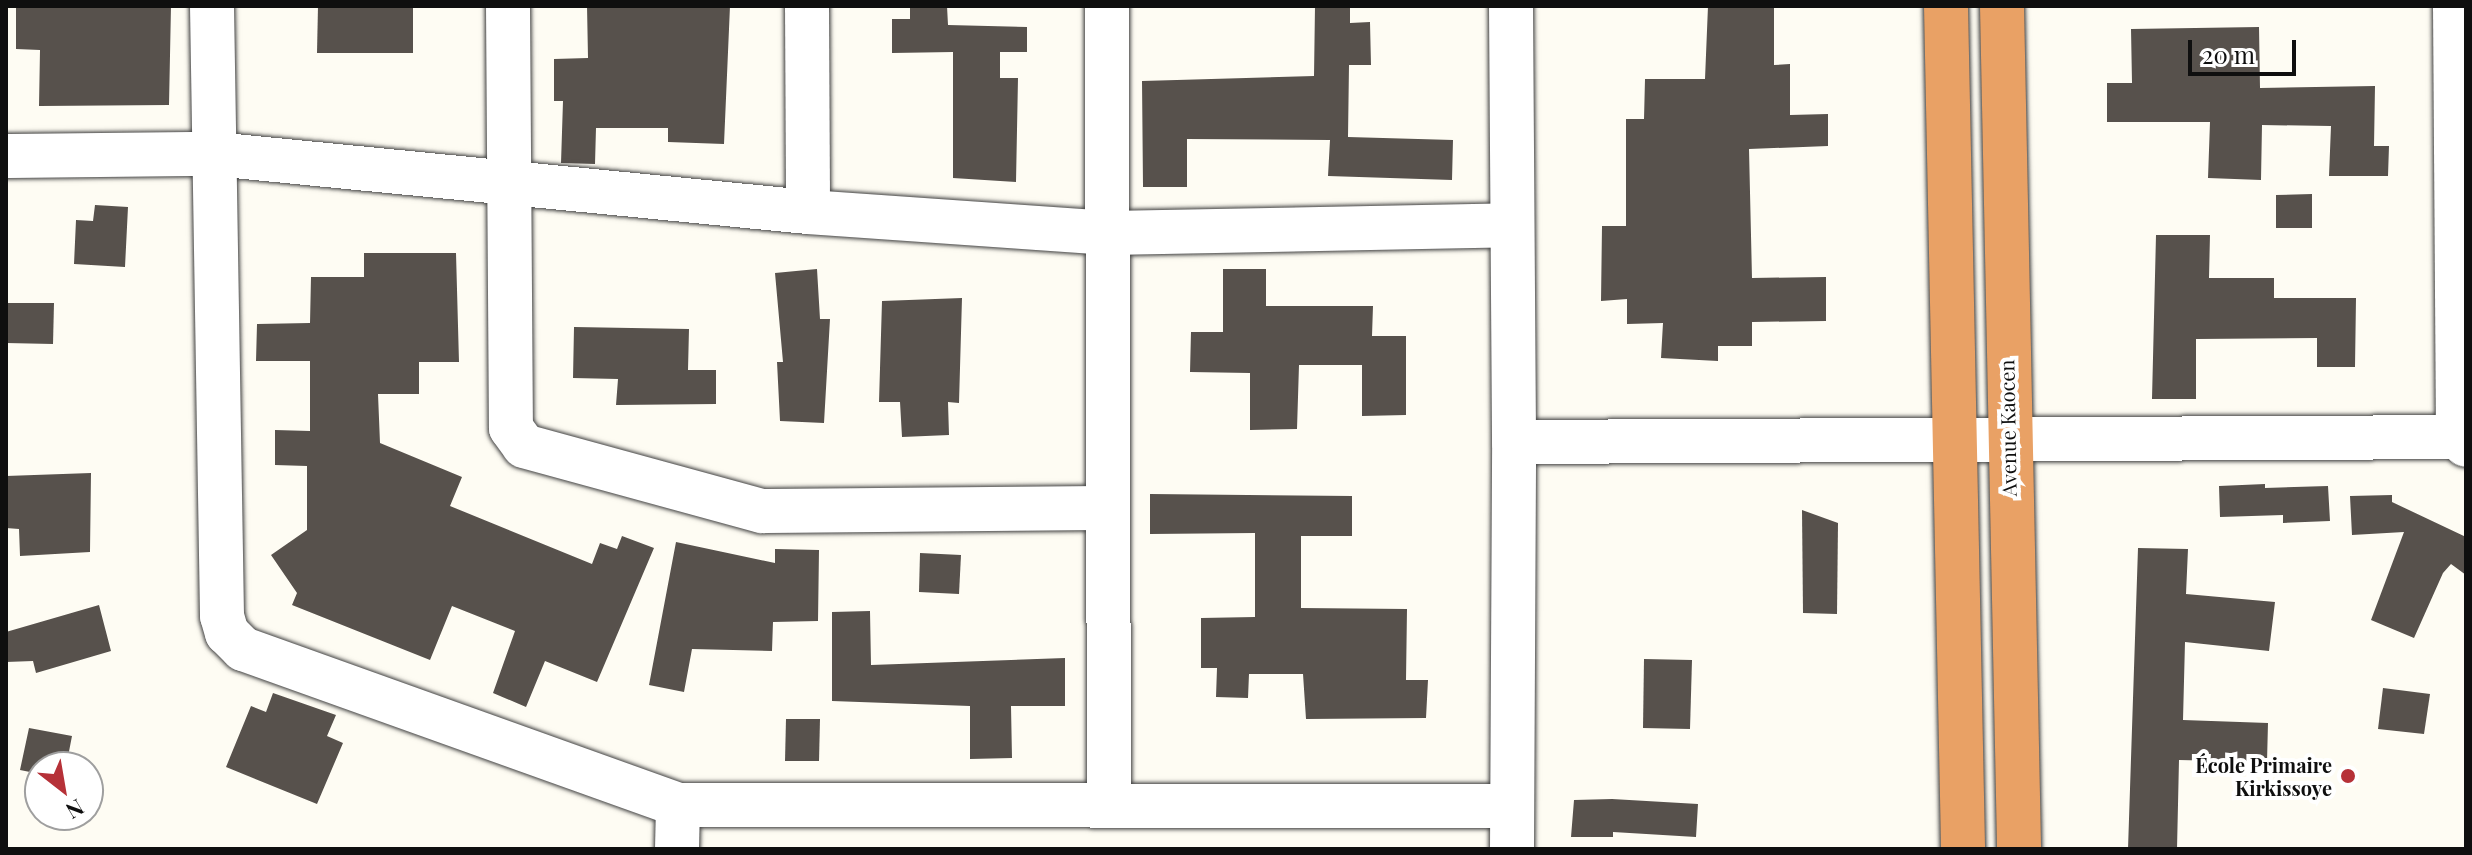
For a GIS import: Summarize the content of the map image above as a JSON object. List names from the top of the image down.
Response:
{
  "streets": {
    "highway": ["Avenue Kaocen"]
  },
  "places": ["École Primaire Kirkissoye"],
  "scale_bar": "20 m",
  "north": "bottom right"
}
